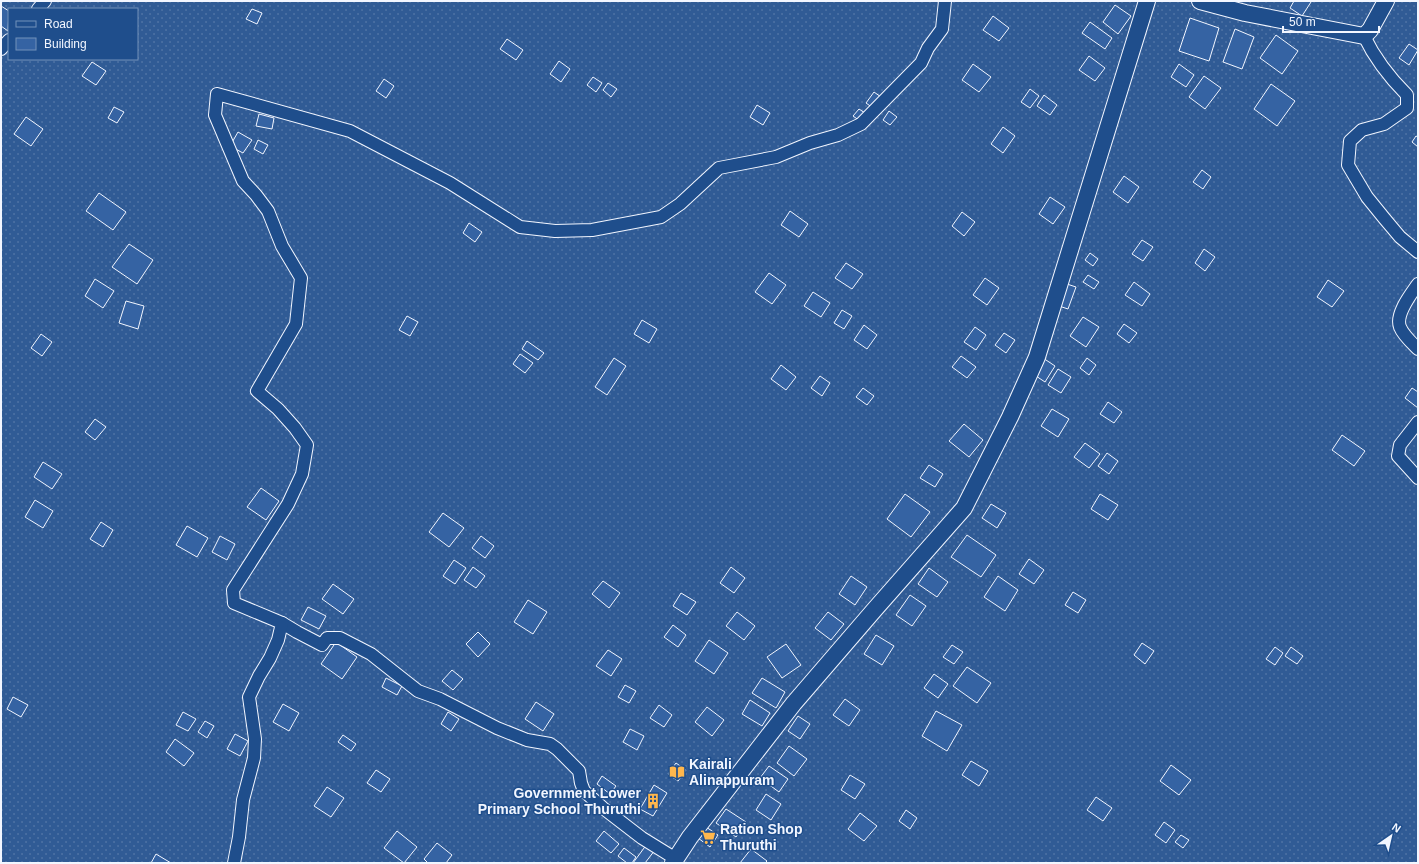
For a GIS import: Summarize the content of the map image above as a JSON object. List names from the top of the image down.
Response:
{
  "places": {
    "library": ["Kairali Alinappuram"],
    "building": ["Government Lower Primary School Thuruthi"],
    "supermarket": ["Ration Shop Thuruthi"]
  },
  "legend": ["Road", "Building"],
  "scale_bar": "50 m",
  "north": "top right"
}
